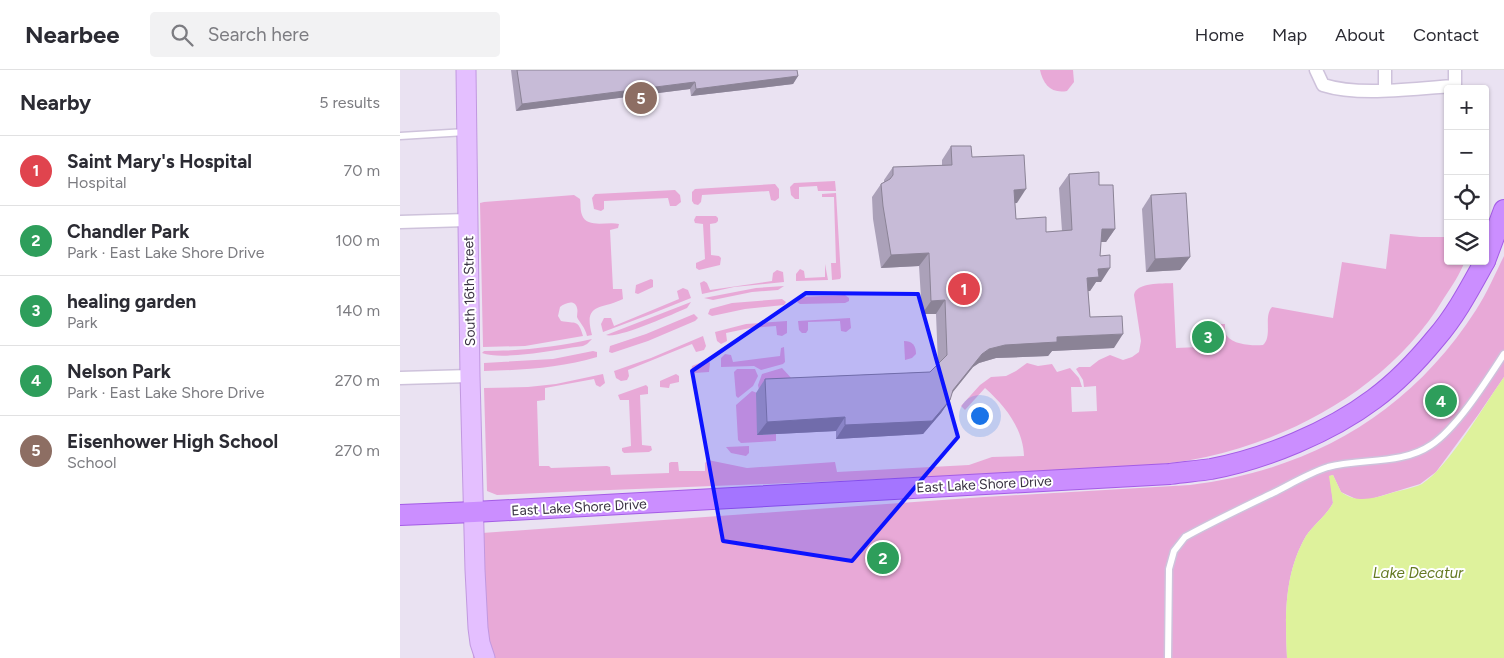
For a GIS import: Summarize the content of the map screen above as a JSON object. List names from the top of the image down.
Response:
{
  "streets": {
    "main road": ["East Lake Shore Drive"],
    "street": ["South 16th Street"]
  },
  "crossings": [
    ["South 16th Street", "East Lake Shore Drive"]
  ],
  "water": ["Lake Decatur"],
  "page": {
    "header": "Nearbee",
    "search": "Search here",
    "nav": [
      "Home",
      "Map",
      "About",
      "Contact"
    ],
    "heading": ["Nearby", "5 results"],
    "pins": [
      "5",
      "1",
      "3",
      "4",
      "2"
    ],
    "map_buttons": ["+", "−"],
    "list": [
      {
        "mark": "1",
        "name": "Saint Mary's Hospital",
        "note": "Hospital",
        "value": "70 m"
      },
      {
        "mark": "2",
        "name": "Chandler Park",
        "note": "Park · East Lake Shore Drive",
        "value": "100 m"
      },
      {
        "mark": "3",
        "name": "healing garden",
        "note": "Park",
        "value": "140 m"
      },
      {
        "mark": "4",
        "name": "Nelson Park",
        "note": "Park · East Lake Shore Drive",
        "value": "270 m"
      },
      {
        "mark": "5",
        "name": "Eisenhower High School",
        "note": "School",
        "value": "270 m"
      }
    ]
  }
}
